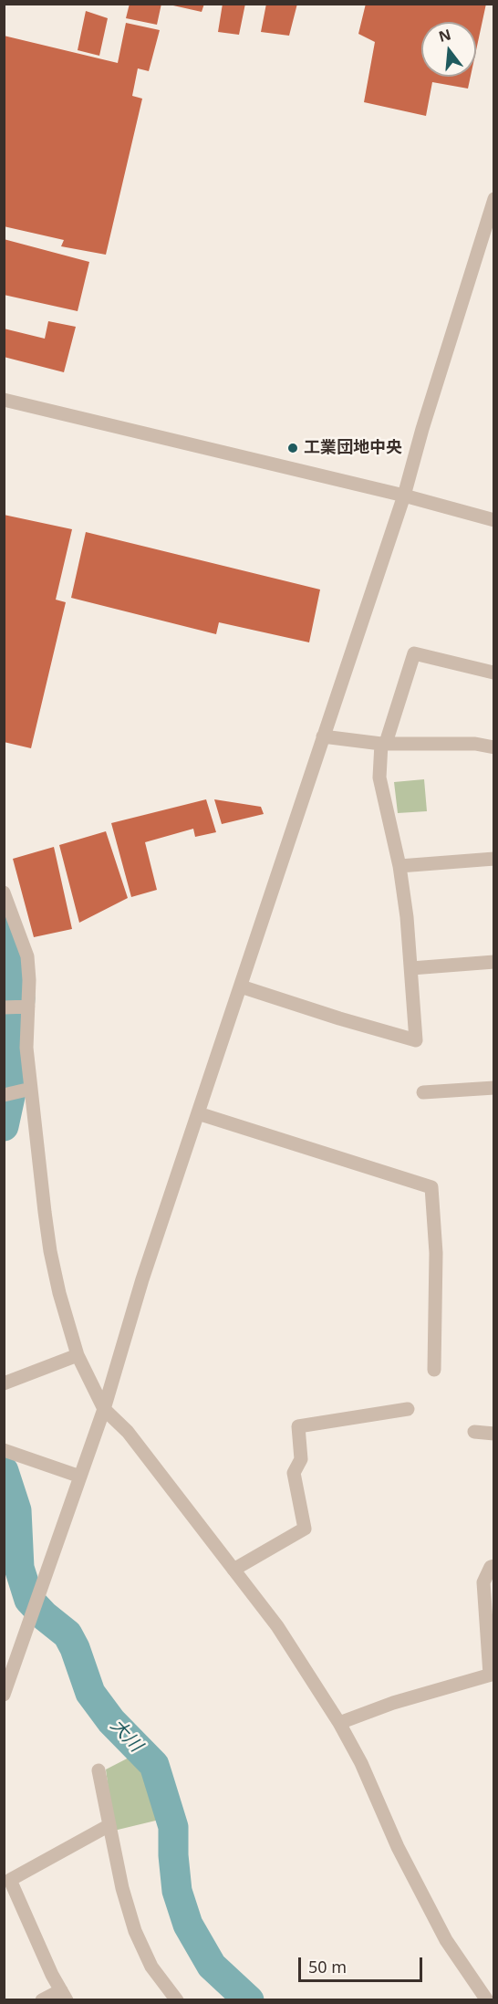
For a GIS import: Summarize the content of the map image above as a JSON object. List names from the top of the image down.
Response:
{
  "water": ["大川"],
  "places": ["工業団地中央"],
  "scale_bar": "50 m",
  "north": "top"
}
